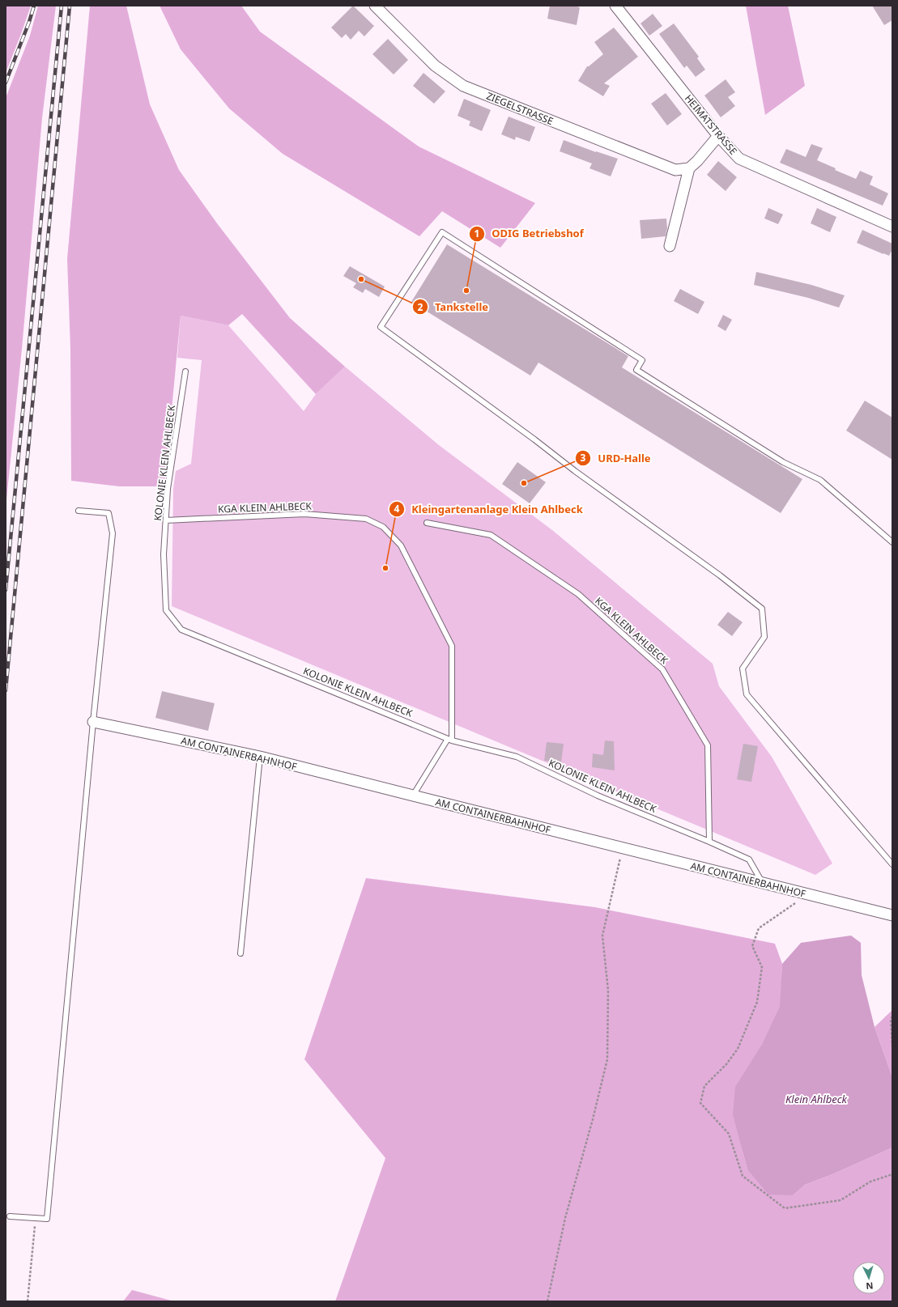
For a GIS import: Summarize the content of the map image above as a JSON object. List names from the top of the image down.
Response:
{
  "streets": {
    "street": ["ZIEGELSTRASSE", "HEIMATSTRASSE", "AM CONTAINERBAHNHOF"],
    "lane": ["KOLONIE KLEIN AHLBECK", "KGA KLEIN AHLBECK"]
  },
  "crossings": [
    ["KOLONIE KLEIN AHLBECK", "KGA KLEIN AHLBECK"],
    ["KOLONIE KLEIN AHLBECK", "AM CONTAINERBAHNHOF"]
  ],
  "water": ["Klein Ahlbeck"],
  "places": [
    "Tankstelle",
    "ODIG Betriebshof",
    "URD-Halle",
    "Kleingartenanlage Klein Ahlbeck"
  ],
  "north": "bottom"
}
